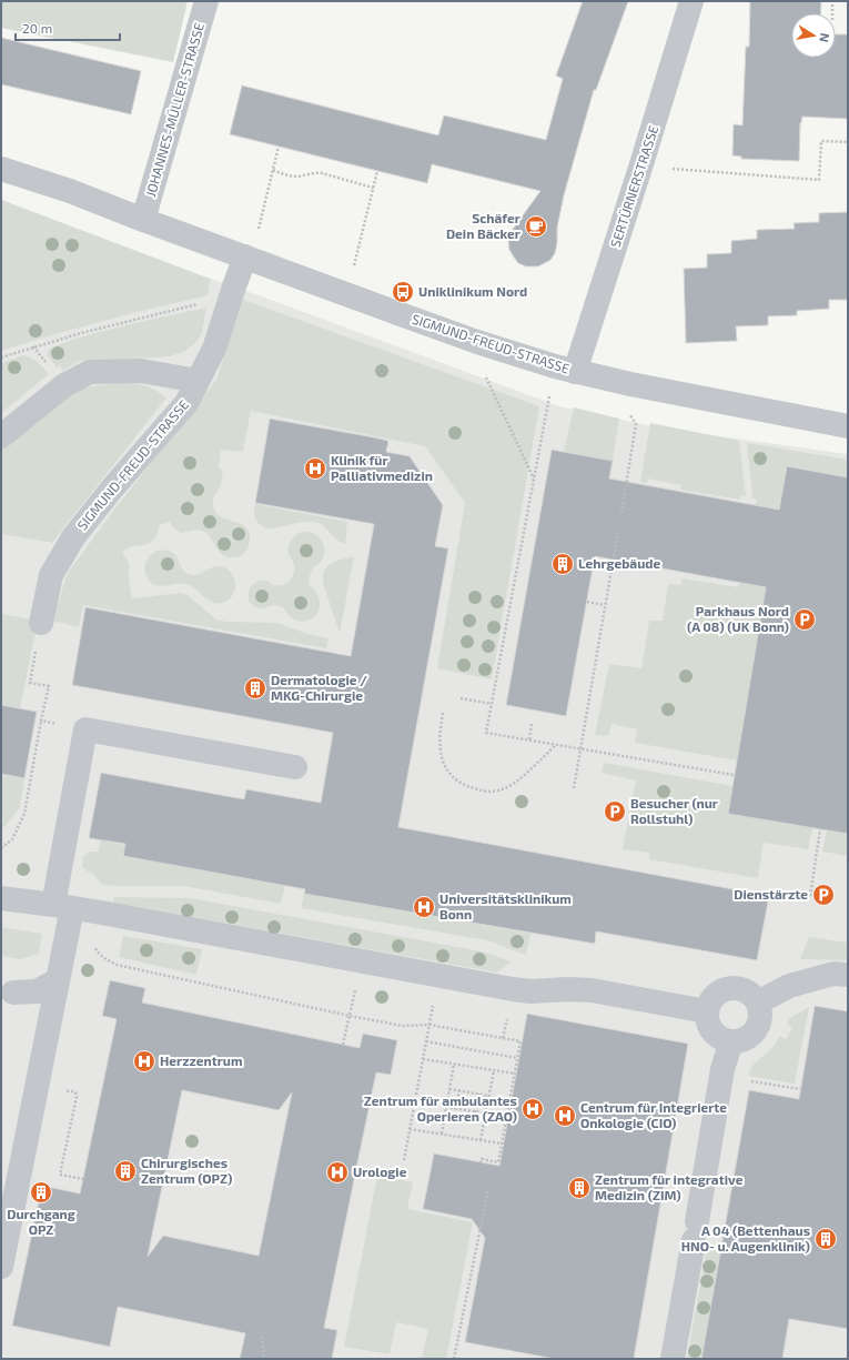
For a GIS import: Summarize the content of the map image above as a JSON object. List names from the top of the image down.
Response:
{
  "streets": {
    "street": ["JOHANNES-MÜLLER-STRASSE", "SERTÜRNERSTRASSE", "SIGMUND-FREUD-STRASSE"]
  },
  "crossings": [
    ["JOHANNES-MÜLLER-STRASSE", "SIGMUND-FREUD-STRASSE"],
    ["SERTÜRNERSTRASSE", "SIGMUND-FREUD-STRASSE"]
  ],
  "places": {
    "cafe": ["Schäfer Dein Bäcker"],
    "bus stop": ["Uniklinikum Nord"],
    "hospital": [
      "Klinik für Palliativmedizin",
      "Universitätsklinikum Bonn",
      "Herzzentrum",
      "Zentrum für ambulantes Operieren (ZAO)",
      "Centrum für Integrierte Onkologie (CIO)",
      "Urologie"
    ],
    "building": [
      "Lehrgebäude",
      "Dermatologie / MKG-Chirurgie",
      "Chirurgisches Zentrum (OPZ)",
      "Zentrum für integrative Medizin (ZIM)",
      "Durchgang OPZ",
      "A 04 (Bettenhaus HNO- u. Augenklinik)"
    ],
    "parking": ["Parkhaus Nord (A 08) (UK Bonn)", "Besucher (nur Rollstuhl)", "Dienstärzte"]
  },
  "scale_bar": "20 m",
  "north": "right"
}
